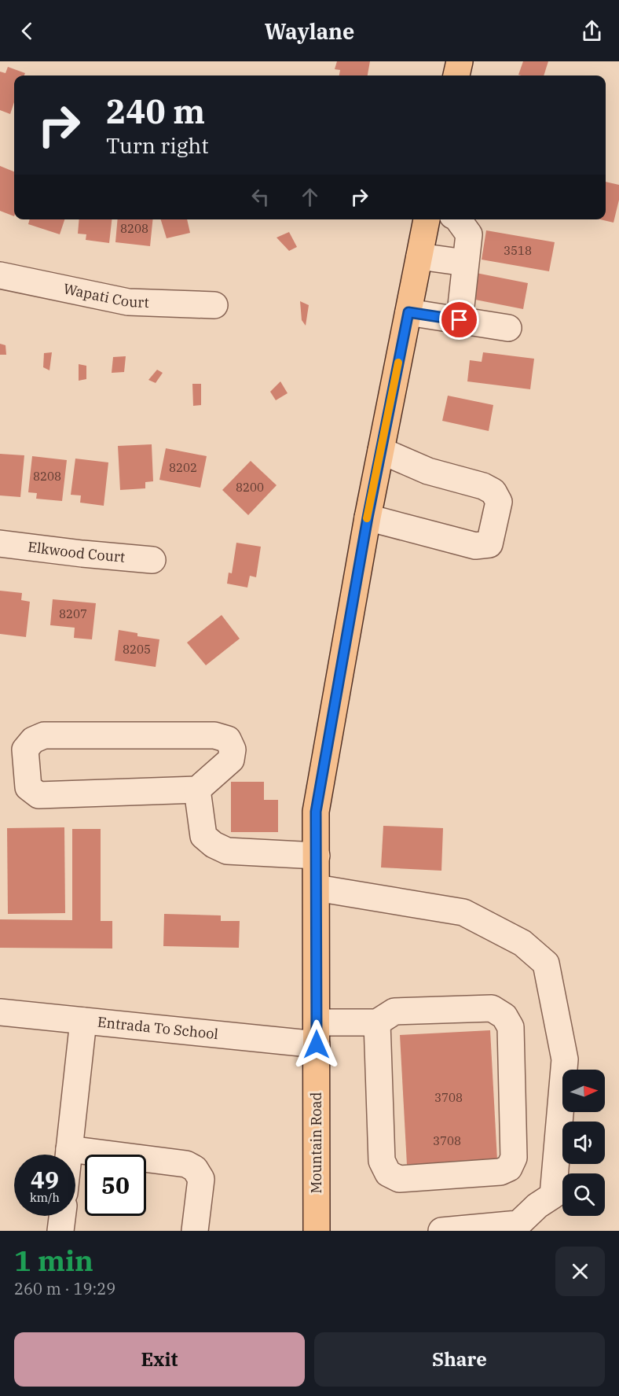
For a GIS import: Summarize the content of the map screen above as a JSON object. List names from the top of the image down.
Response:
{
  "streets": {
    "main road": ["Mountain Road"],
    "street": ["Wapati Court", "Elkwood Court", "Entrada To School"]
  },
  "crossings": [
    ["Entrada To School", "Mountain Road"]
  ],
  "house_numbers": [
    "8208",
    "3518",
    "8202",
    "8208",
    "8200",
    "8207",
    "8205",
    "3708",
    "3708"
  ],
  "north": "right",
  "page": {
    "header": "Waylane",
    "turn": ["240 m", "Turn right"],
    "speed": "49 km/h",
    "limit": "50",
    "heading": ["1 min", "260 m · 19:29"],
    "buttons": ["Exit", "Share"]
  }
}
